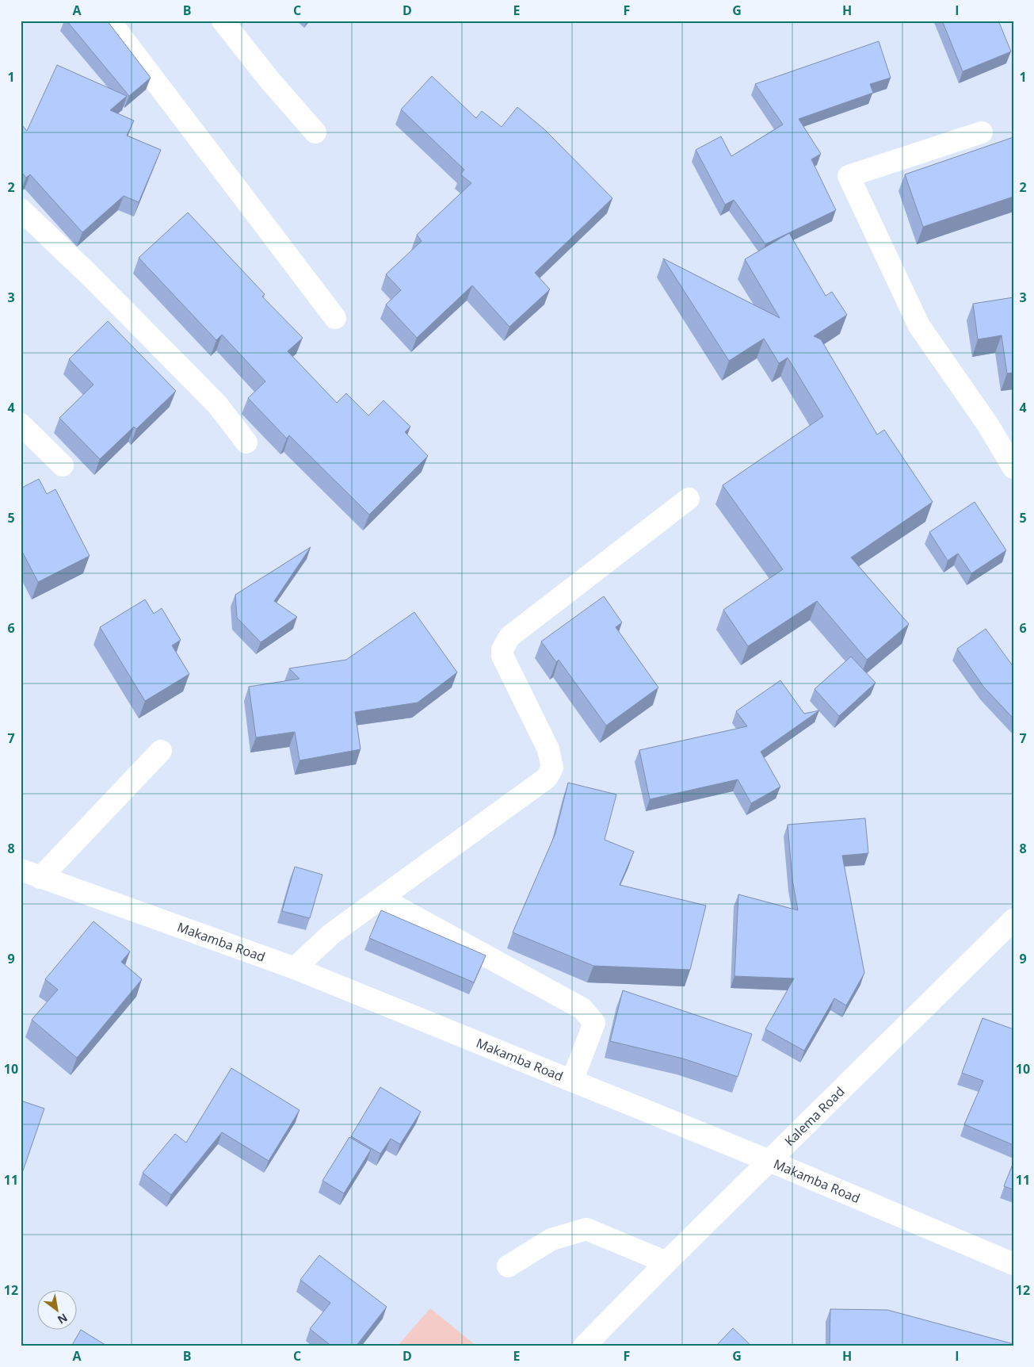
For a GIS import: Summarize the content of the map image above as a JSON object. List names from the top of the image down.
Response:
{
  "streets": {
    "street": ["Makamba Road", "Kalema Road"]
  },
  "crossings": [
    ["Makamba Road", "Kalema Road"]
  ],
  "north": "bottom right",
  "grid": {
    "columns": [
      "A",
      "B",
      "C",
      "D",
      "E",
      "F",
      "G",
      "H",
      "I"
    ],
    "rows": [
      "1",
      "2",
      "3",
      "4",
      "5",
      "6",
      "7",
      "8",
      "9",
      "10",
      "11",
      "12"
    ]
  }
}
